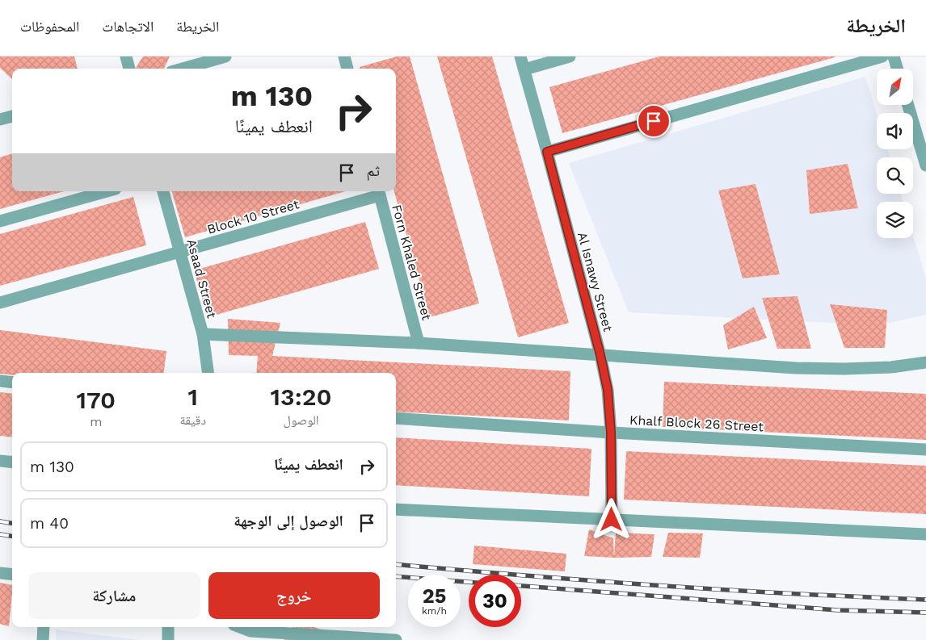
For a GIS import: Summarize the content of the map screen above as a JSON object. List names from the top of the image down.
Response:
{
  "streets": {
    "street": [
      "Block 10 Street",
      "Forn Khaled Street",
      "Asaad Street",
      "Al Isnawy Street",
      "Khalf Block 26 Street"
    ]
  },
  "crossings": [
    ["Block 10 Street", "Forn Khaled Street"],
    ["Block 10 Street", "Asaad Street"],
    ["Al Isnawy Street", "Khalf Block 26 Street"]
  ],
  "north": "top right",
  "page": {
    "header": "الخريطة",
    "nav": ["الخريطة", "الاتجاهات", "المحفوظات"],
    "turn": ["130 m", "انعطف يمينًا"],
    "then": "ثم",
    "eta": [
      "13:20",
      "الوصول",
      "1",
      "دقيقة",
      "170",
      "m"
    ],
    "list": [
      {
        "name": "انعطف يمينًا",
        "value": "130 m"
      },
      {
        "name": "الوصول إلى الوجهة",
        "value": "40 m"
      }
    ],
    "buttons": ["خروج", "مشاركة"],
    "speed": "25 km/h",
    "limit": "30"
  }
}
